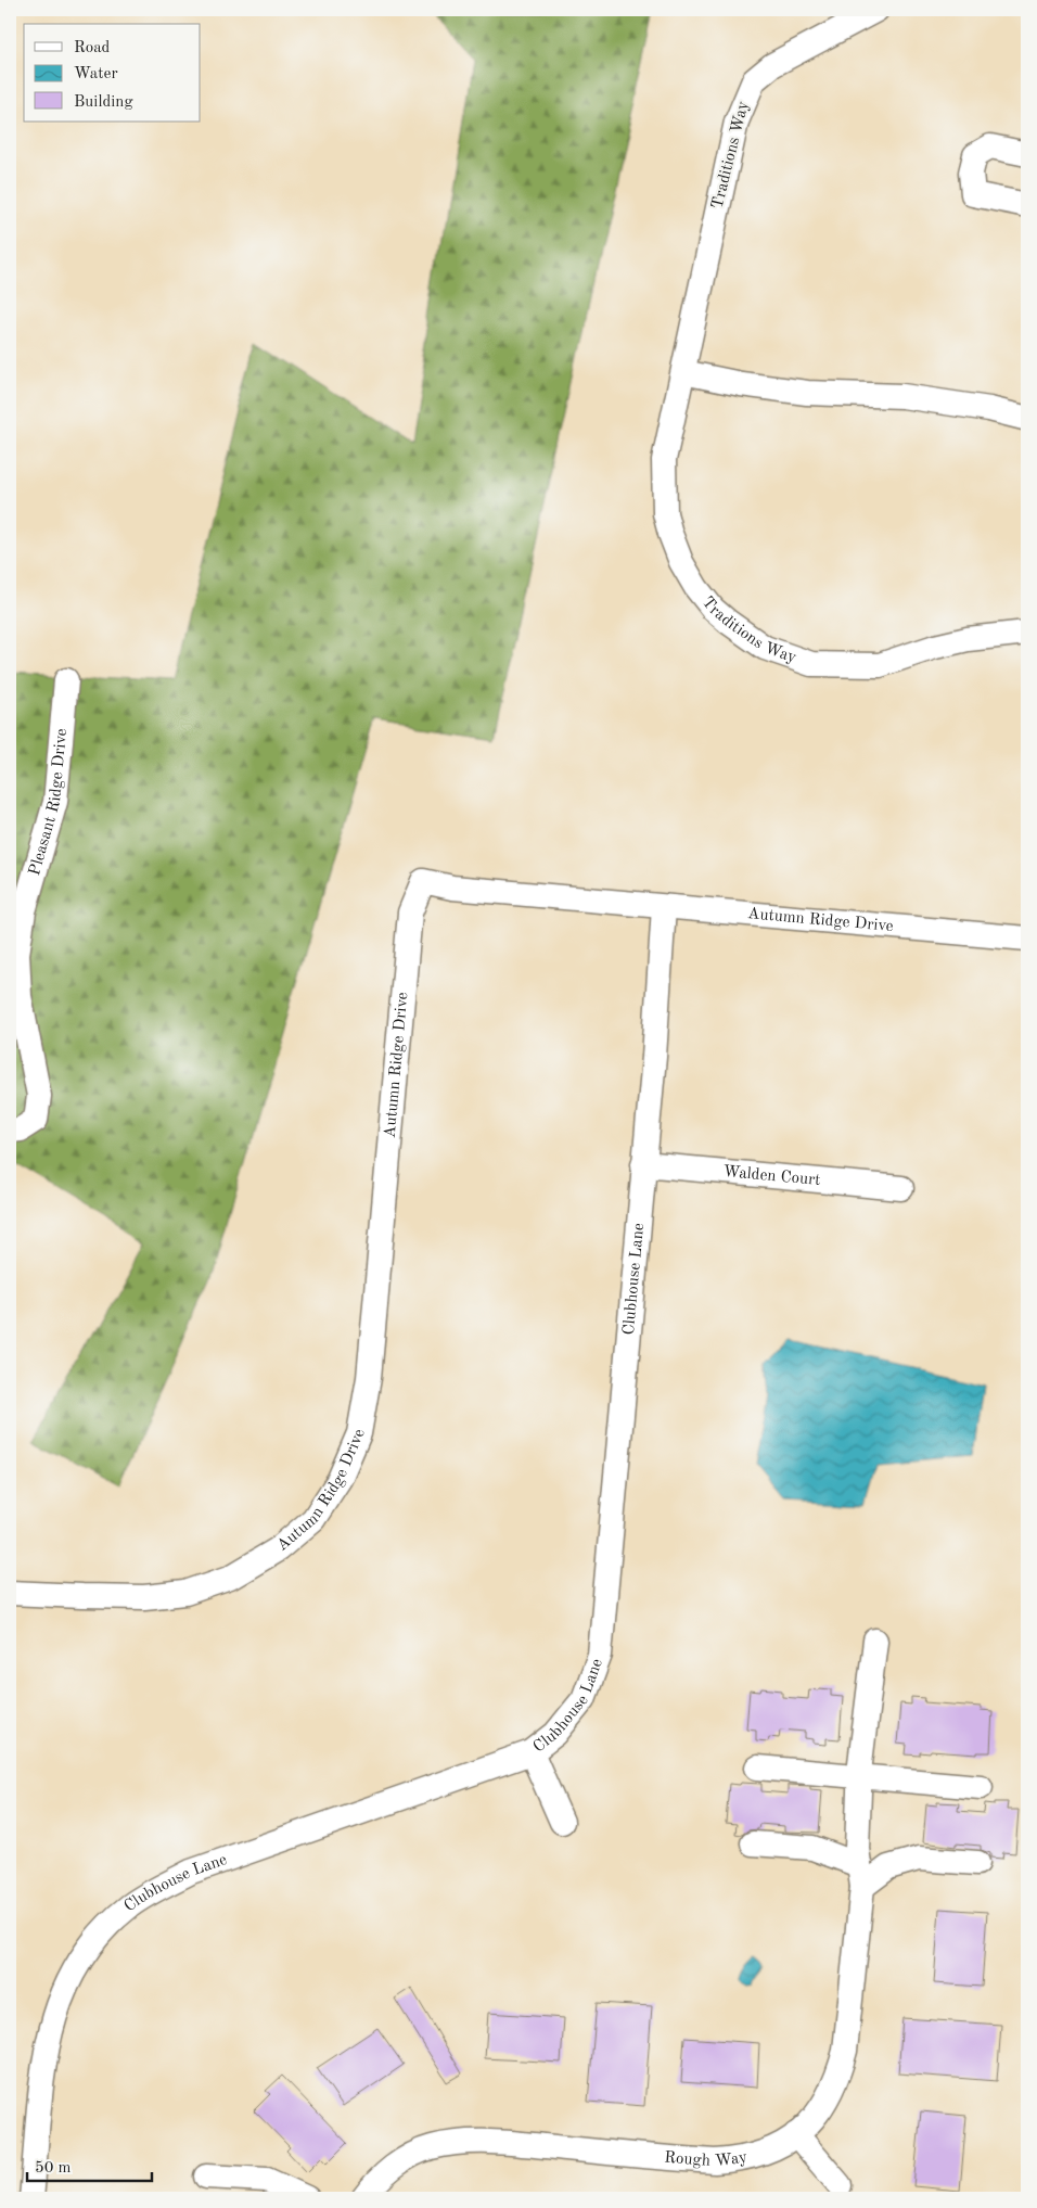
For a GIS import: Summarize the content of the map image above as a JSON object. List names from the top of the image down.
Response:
{
  "streets": {
    "street": [
      "Traditions Way",
      "Pleasant Ridge Drive",
      "Autumn Ridge Drive",
      "Walden Court",
      "Clubhouse Lane",
      "Rough Way"
    ]
  },
  "crossings": [
    ["Autumn Ridge Drive", "Clubhouse Lane"],
    ["Walden Court", "Clubhouse Lane"]
  ],
  "legend": ["Road", "Water", "Building"],
  "scale_bar": "50 m"
}
